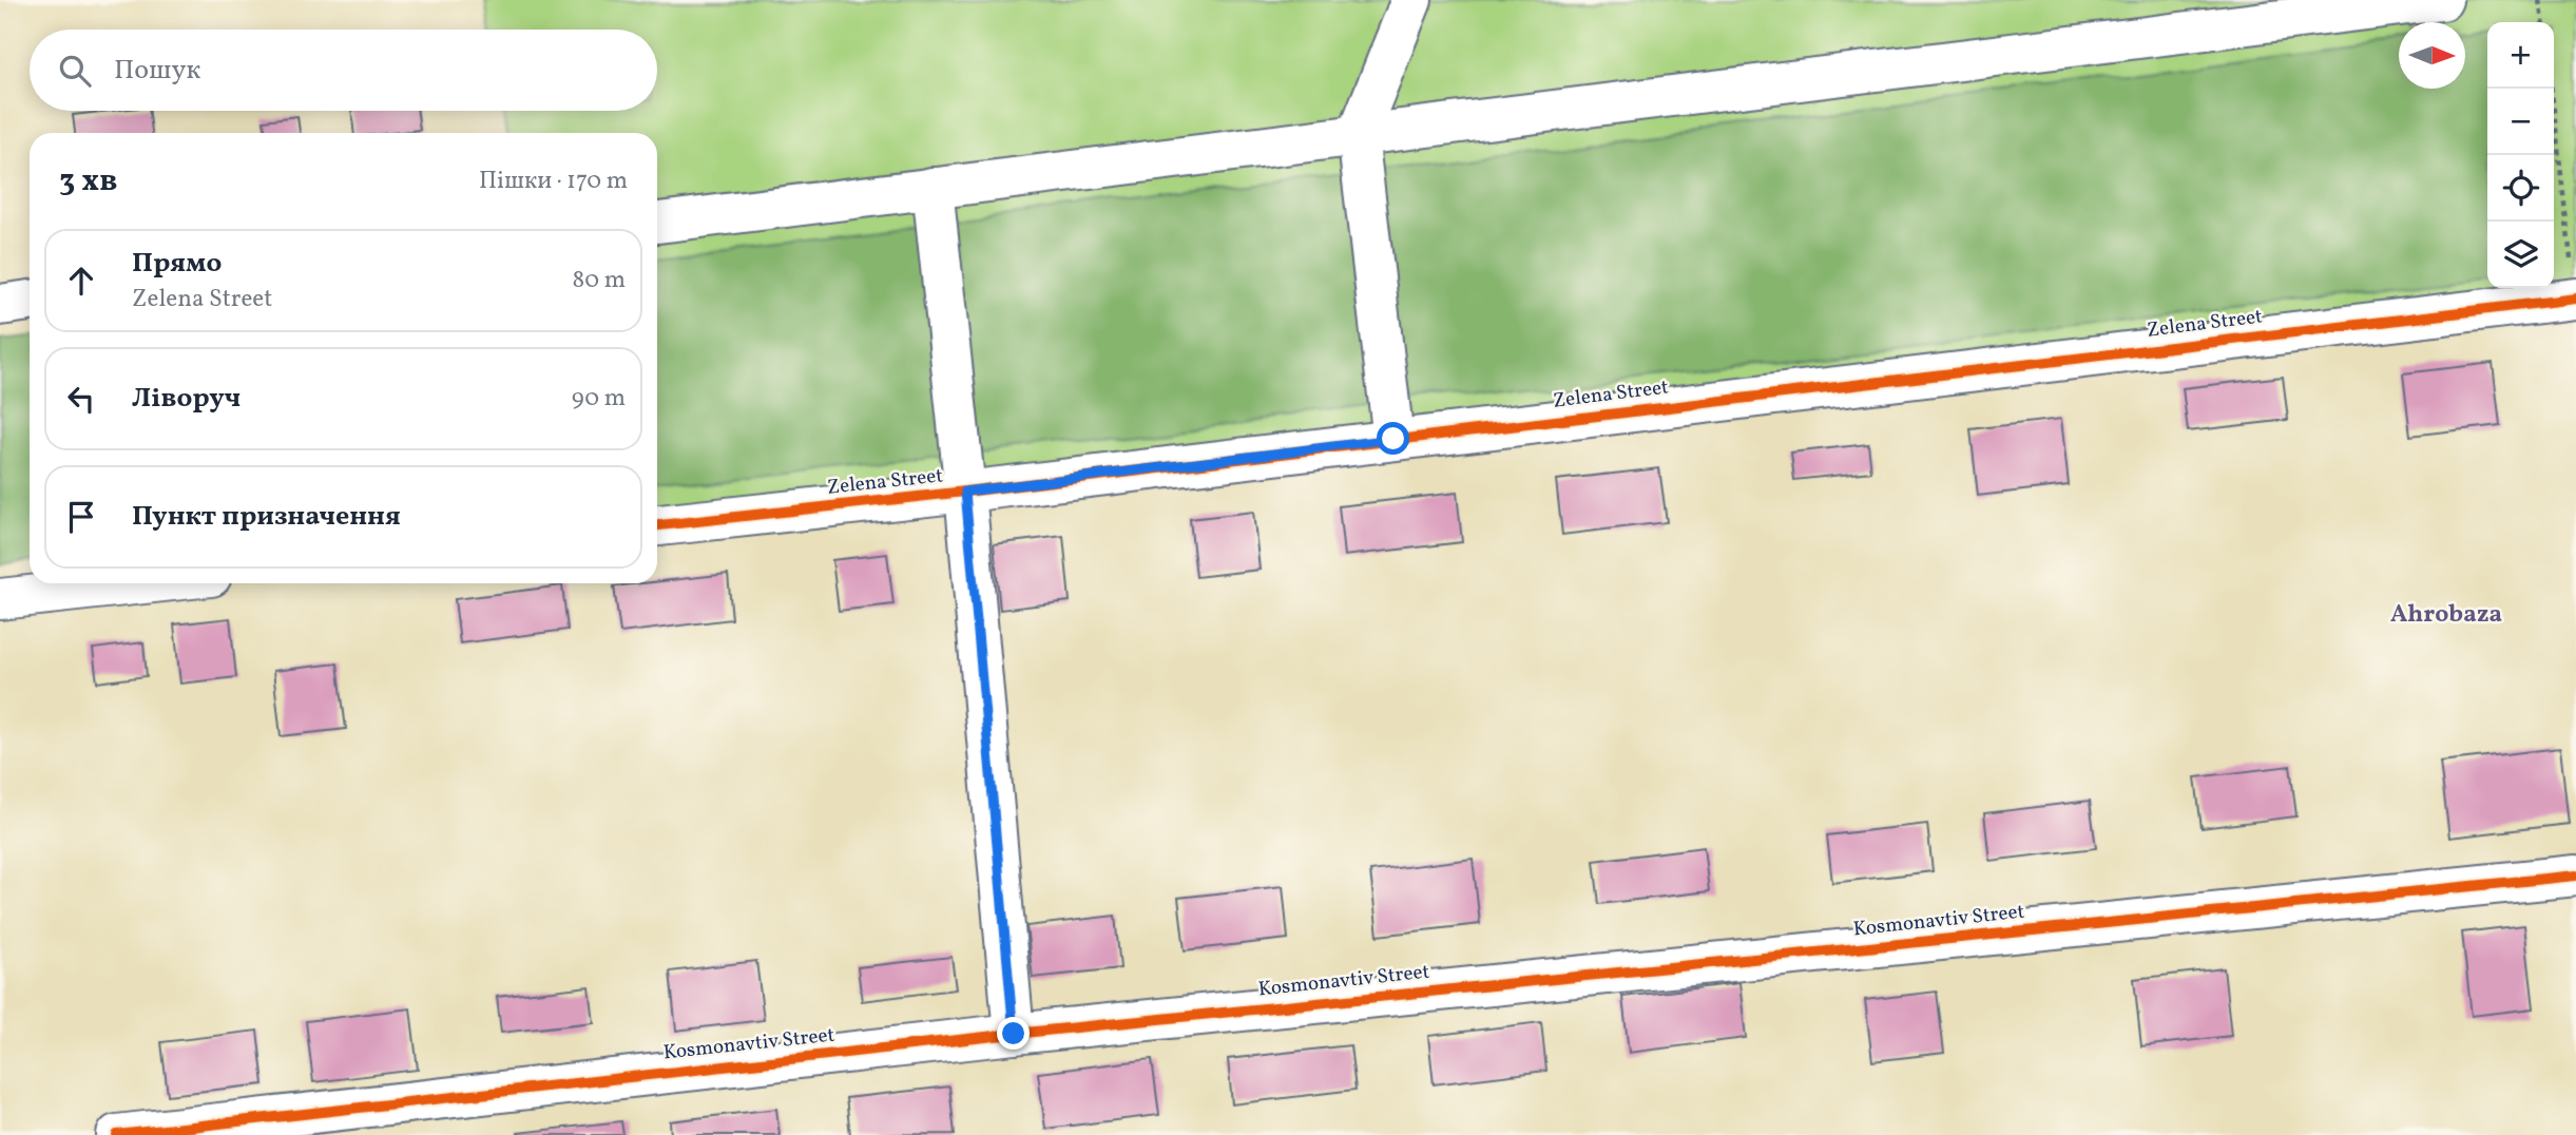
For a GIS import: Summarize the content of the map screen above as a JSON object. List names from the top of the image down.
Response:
{
  "streets": {
    "street": ["Zelena Street", "Kosmonavtiv Street"]
  },
  "districts": ["Ahrobaza"],
  "north": "right",
  "page": {
    "map_buttons": ["+", "−"],
    "search": "Пошук",
    "heading": ["3 хв", "Пішки · 170 m"],
    "list": [
      ["Прямо", "Zelena Street", "80 m"],
      ["Ліворуч", "90 m"],
      "Пункт призначення"
    ]
  }
}
